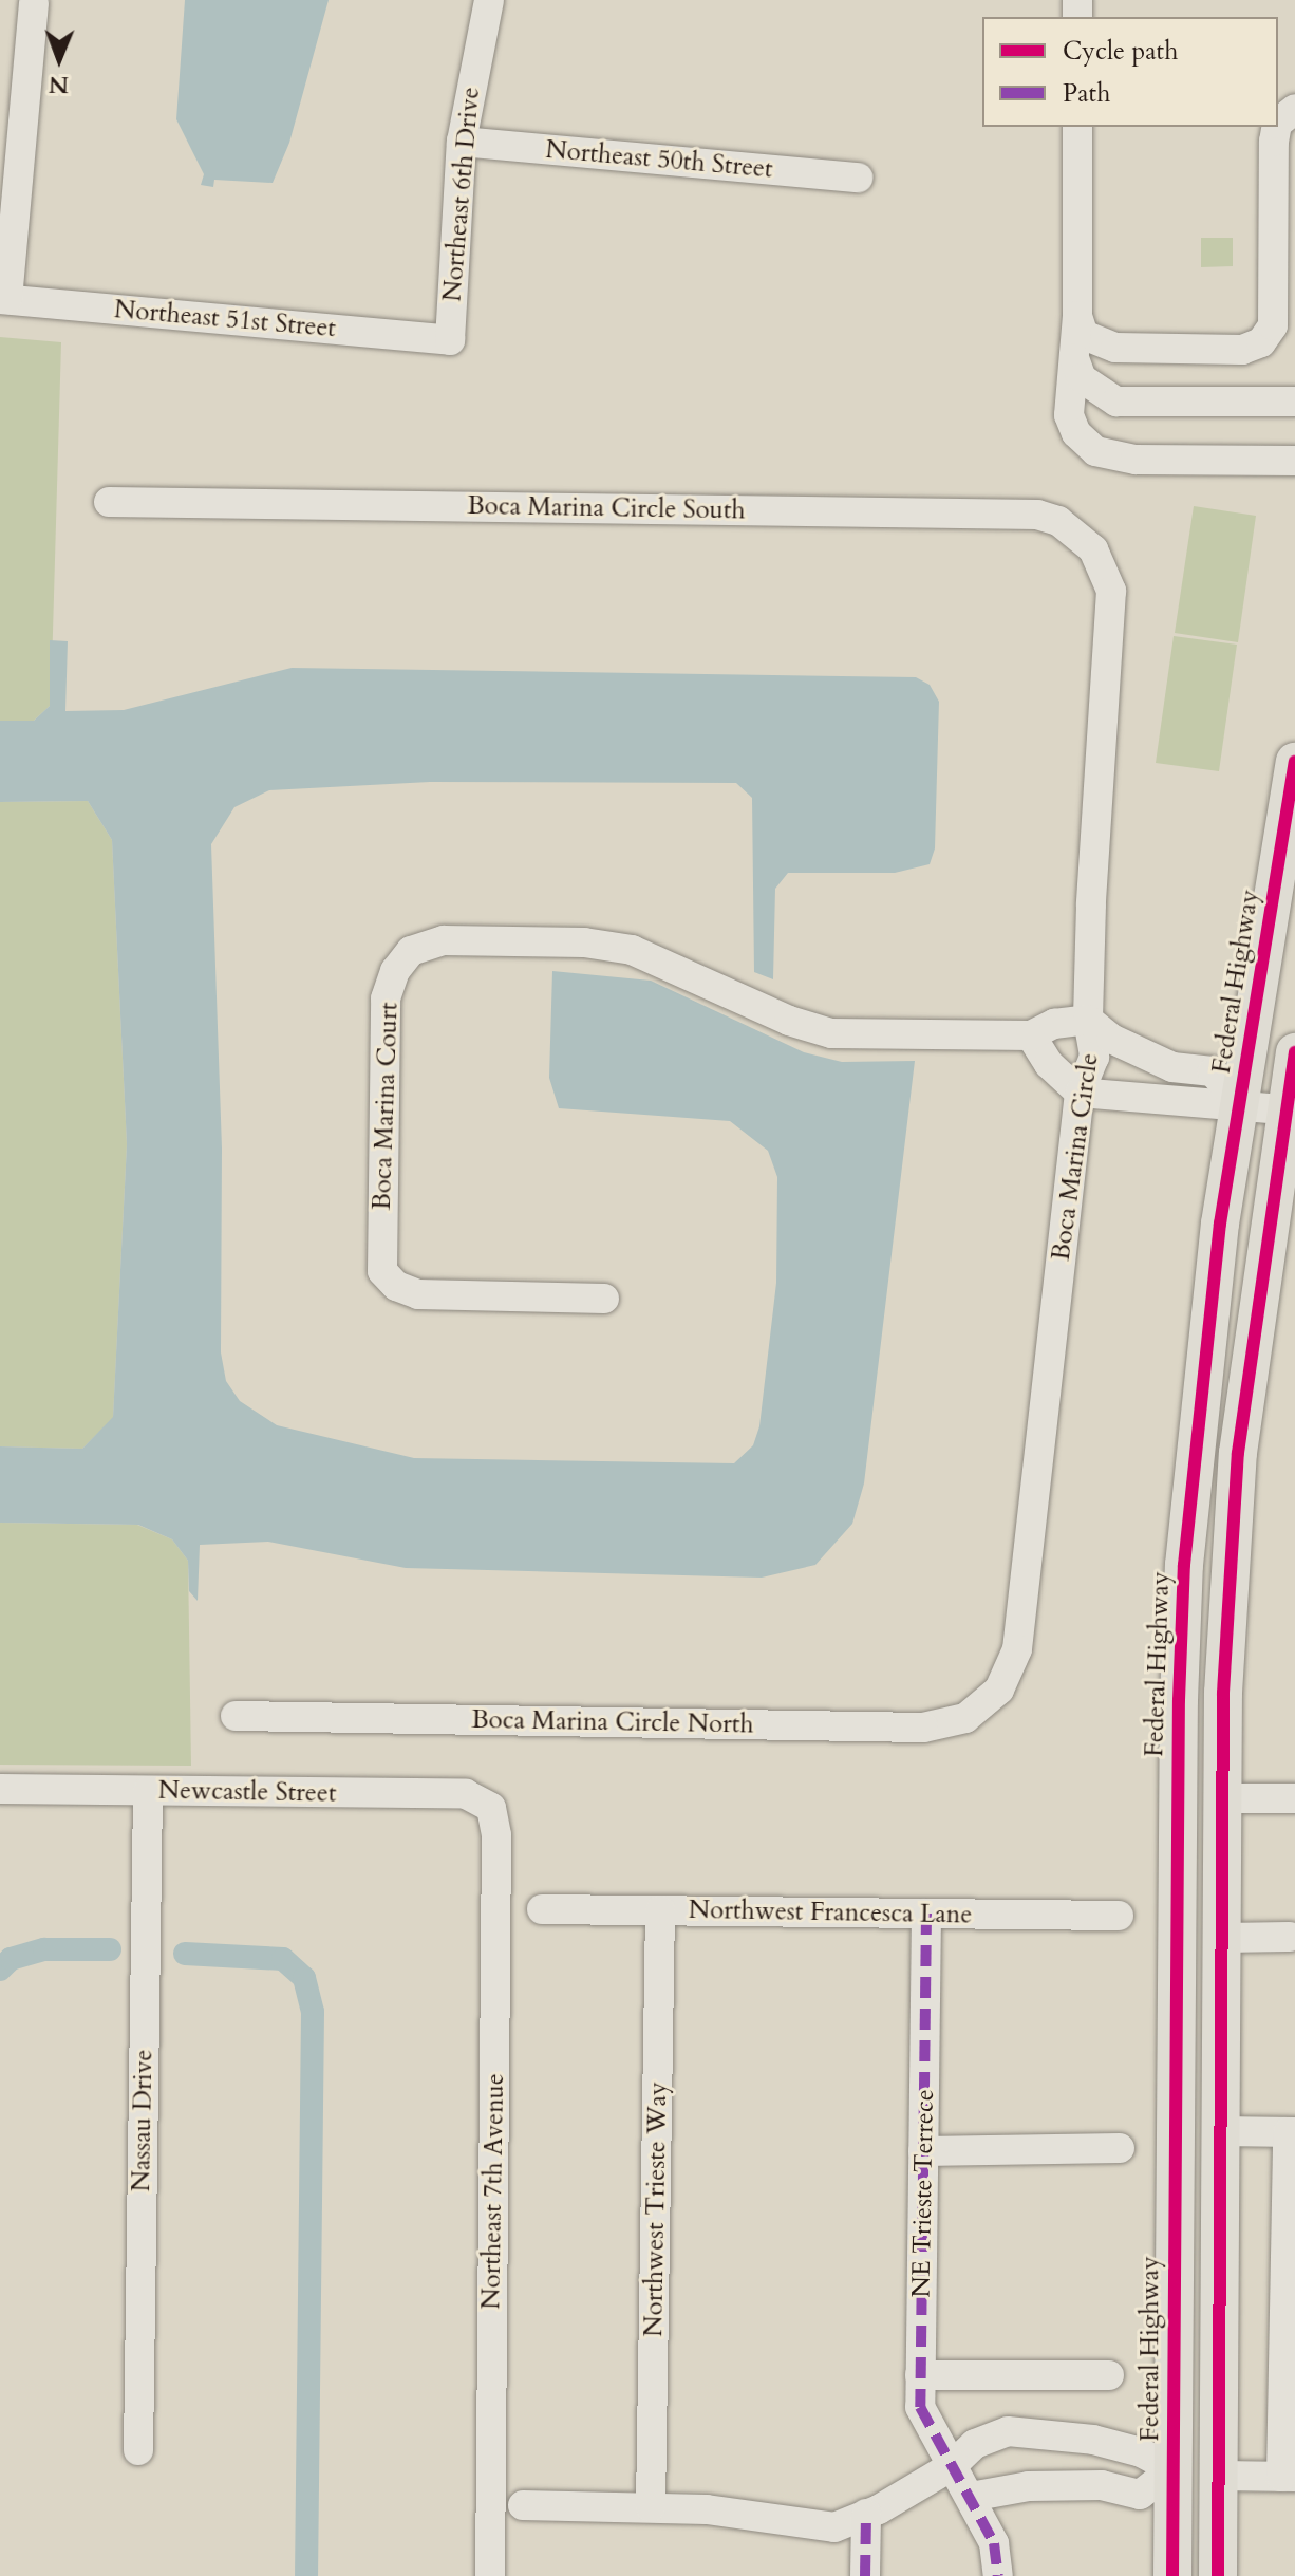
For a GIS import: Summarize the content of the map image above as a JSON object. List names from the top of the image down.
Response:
{
  "streets": {
    "main road": ["Federal Highway"],
    "street": [
      "Northeast 50th Street",
      "Northeast 6th Drive",
      "Northeast 51st Street",
      "Boca Marina Circle South",
      "Boca Marina Court",
      "Boca Marina Circle",
      "Boca Marina Circle North",
      "Newcastle Street",
      "Northwest Francesca Lane",
      "Nassau Drive",
      "Northeast 7th Avenue",
      "NE Trieste Terrece",
      "Northwest Trieste Way"
    ]
  },
  "crossings": [
    ["Northeast 50th Street", "Northeast 6th Drive"],
    ["Northeast 6th Drive", "Northeast 51st Street"],
    ["Boca Marina Circle South", "Boca Marina Circle"],
    ["Boca Marina Court", "Boca Marina Circle"],
    ["Boca Marina Circle", "Boca Marina Circle North"],
    ["Newcastle Street", "Nassau Drive"],
    ["Newcastle Street", "Northeast 7th Avenue"],
    ["Northwest Francesca Lane", "NE Trieste Terrece"],
    ["Northwest Francesca Lane", "Northwest Trieste Way"]
  ],
  "legend": ["Cycle path", "Path"],
  "north": "bottom"
}
